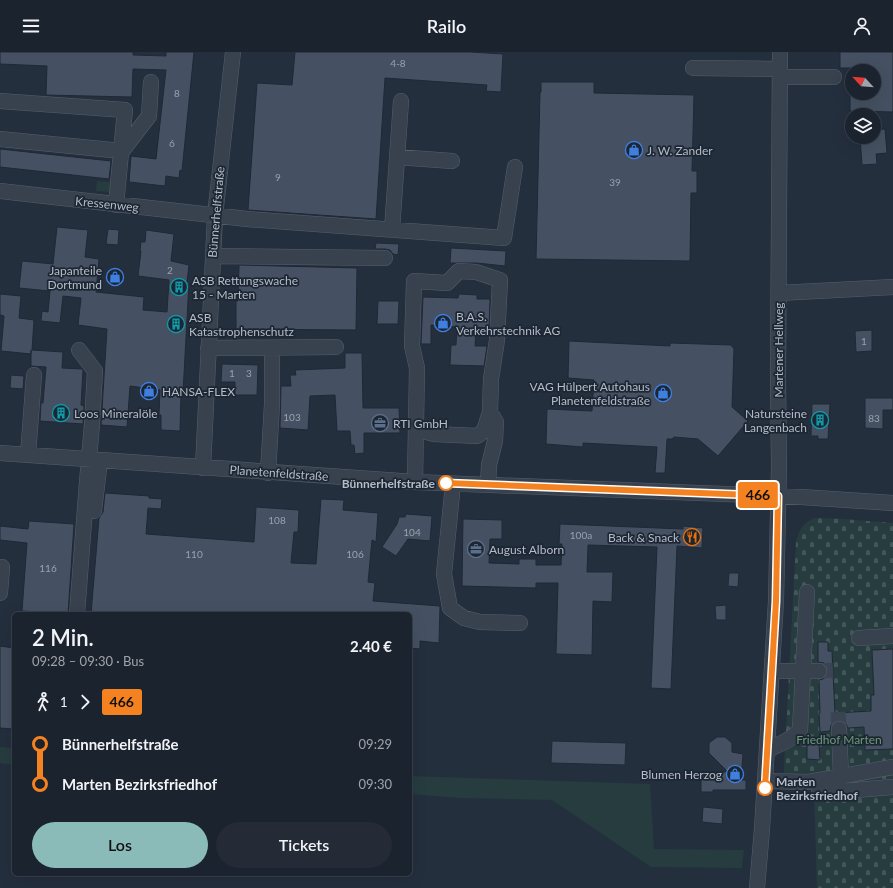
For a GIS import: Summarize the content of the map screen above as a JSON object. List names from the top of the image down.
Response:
{
  "streets": {
    "street": [
      "Kressenweg",
      "Bünnerhelfstraße",
      "Martener Hellweg",
      "Planetenfeldstraße"
    ]
  },
  "crossings": [
    ["Kressenweg", "Bünnerhelfstraße"],
    ["Bünnerhelfstraße", "Planetenfeldstraße"],
    ["Martener Hellweg", "Planetenfeldstraße"]
  ],
  "parks": ["Friedhof Marten"],
  "places": {
    "shop": [
      "J. W. Zander",
      "Japanteile Dortmund",
      "B.A.S. Verkehrstechnik AG",
      "HANSA-FLEX",
      "VAG Hülpert Autohaus Planetenfeldstraße",
      "Blumen Herzog"
    ],
    "building": [
      "ASB Rettungswache 15 - Marten",
      "ASB Katastrophenschutz",
      "Loos Mineralöle",
      "Natursteine Langenbach"
    ],
    "office": ["RTI GmbH", "August Alborn"],
    "other": ["Bünnerhelfstraße", "Marten Bezirksfriedhof"],
    "restaurant": ["Back & Snack"]
  },
  "lines": ["bus line 466"],
  "house_numbers": [
    "4-8",
    "8",
    "6",
    "9",
    "39",
    "2",
    "1",
    "1",
    "3",
    "103",
    "83",
    "108",
    "104",
    "100a",
    "110",
    "106",
    "116"
  ],
  "north": "top left",
  "page": {
    "header": "Railo",
    "on_map": "466",
    "heading": ["2 Min.", "09:28 – 09:30 · Bus", "2.40 €"],
    "legs": ["1", "466"],
    "list": [
      {
        "name": "Bünnerhelfstraße",
        "value": "09:29"
      },
      {
        "name": "Marten Bezirksfriedhof",
        "value": "09:30"
      }
    ],
    "buttons": ["Los", "Tickets"]
  }
}
